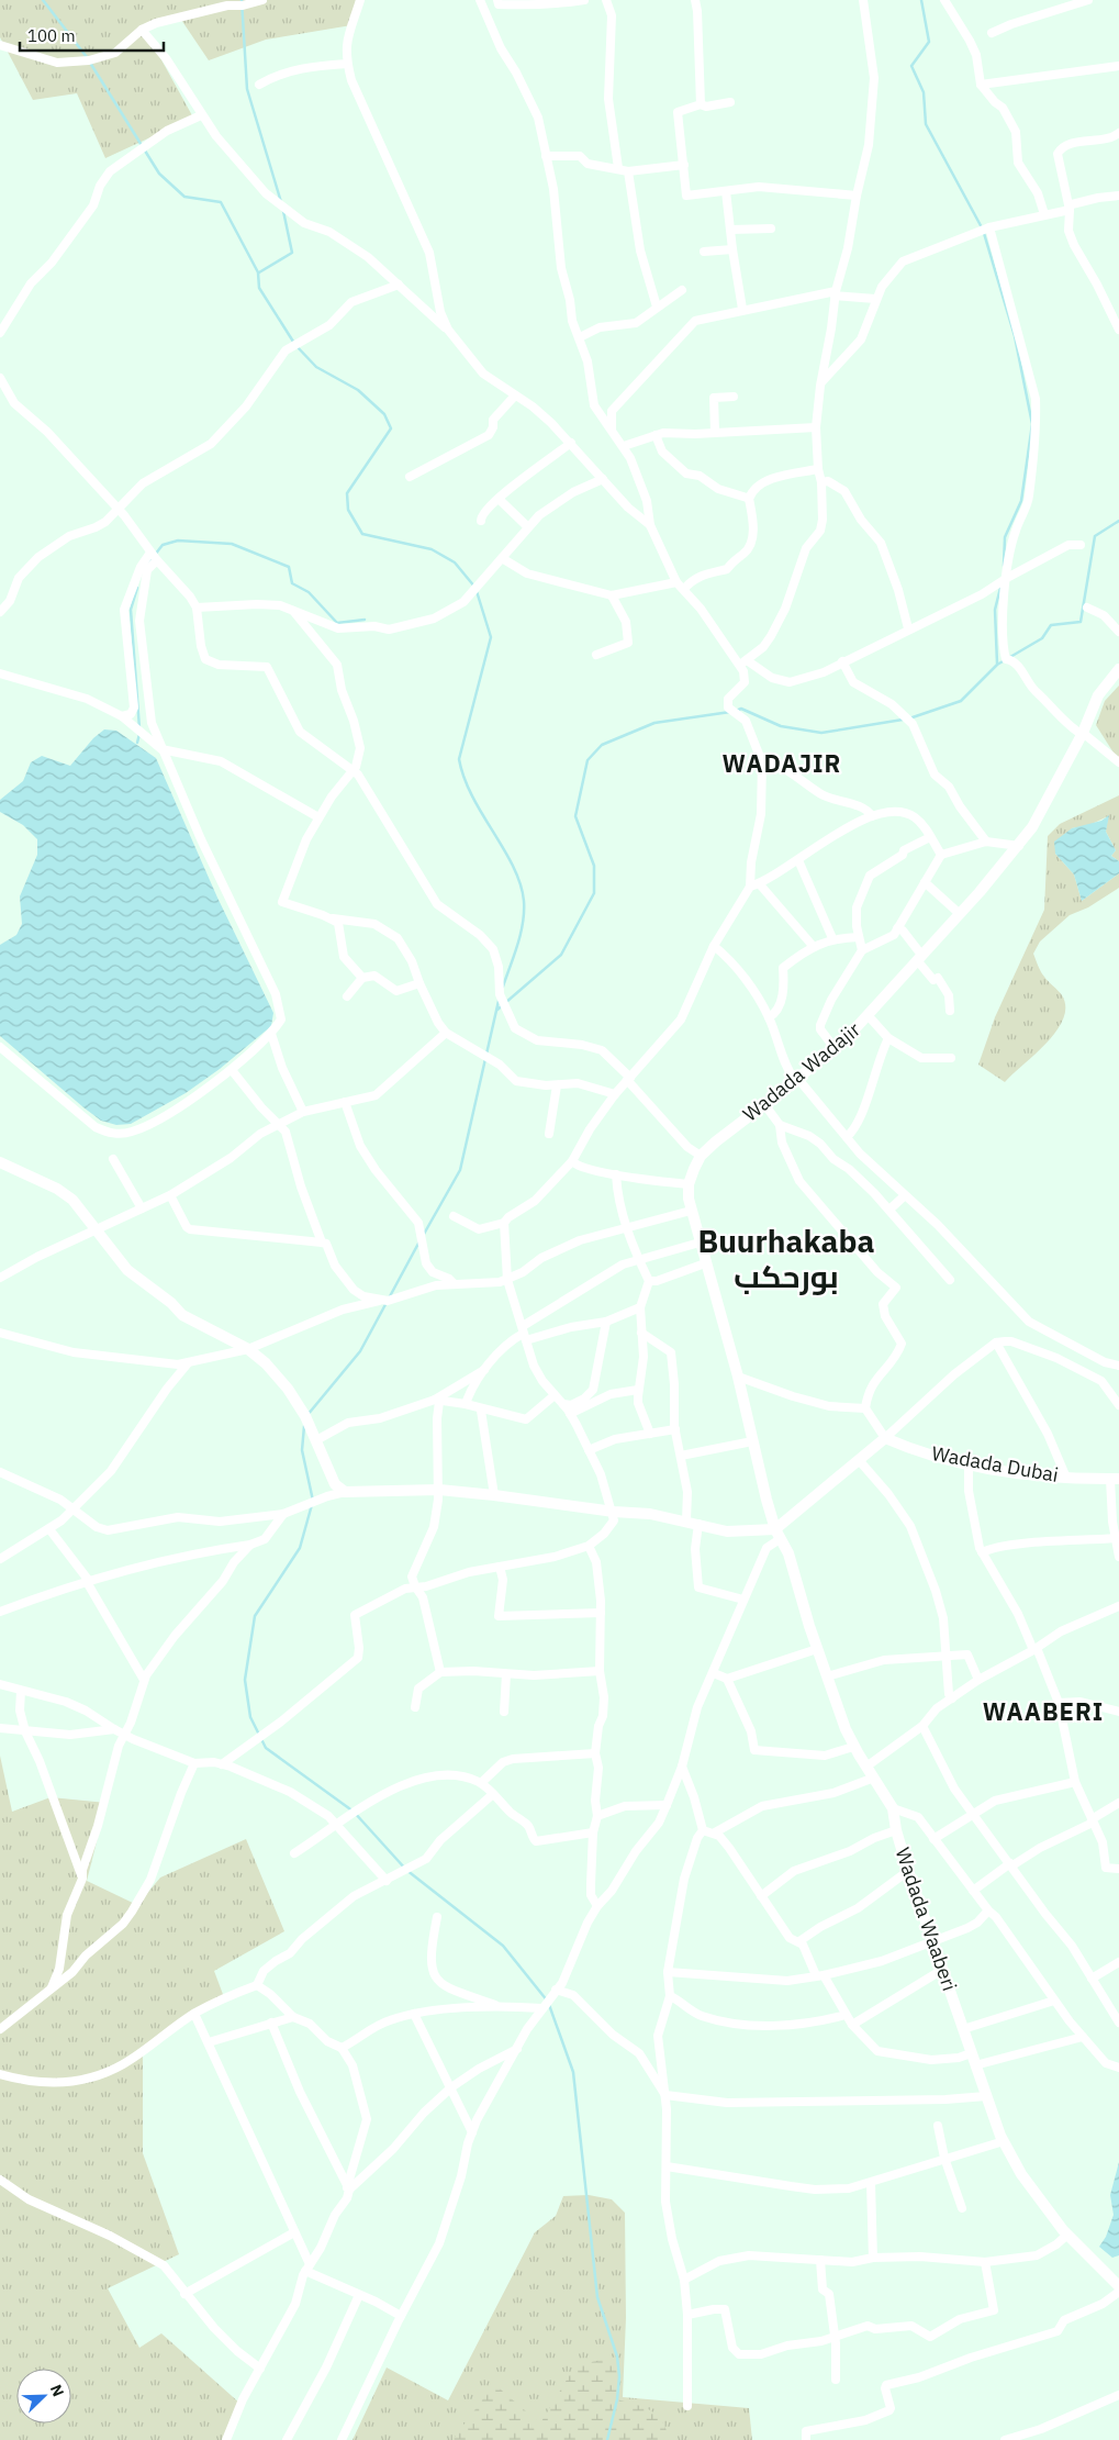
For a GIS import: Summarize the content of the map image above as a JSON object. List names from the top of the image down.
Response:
{
  "streets": {
    "street": ["Wadada Wadajir", "Wadada Dubai", "Wadada Waaberi"]
  },
  "crossings": [
    ["Wadada Wadajir", "Wadada Waaberi"]
  ],
  "districts": ["WADAJIR", "Buurhakaba بورحكب", "WAABERI"],
  "scale_bar": "100 m",
  "north": "top right"
}
